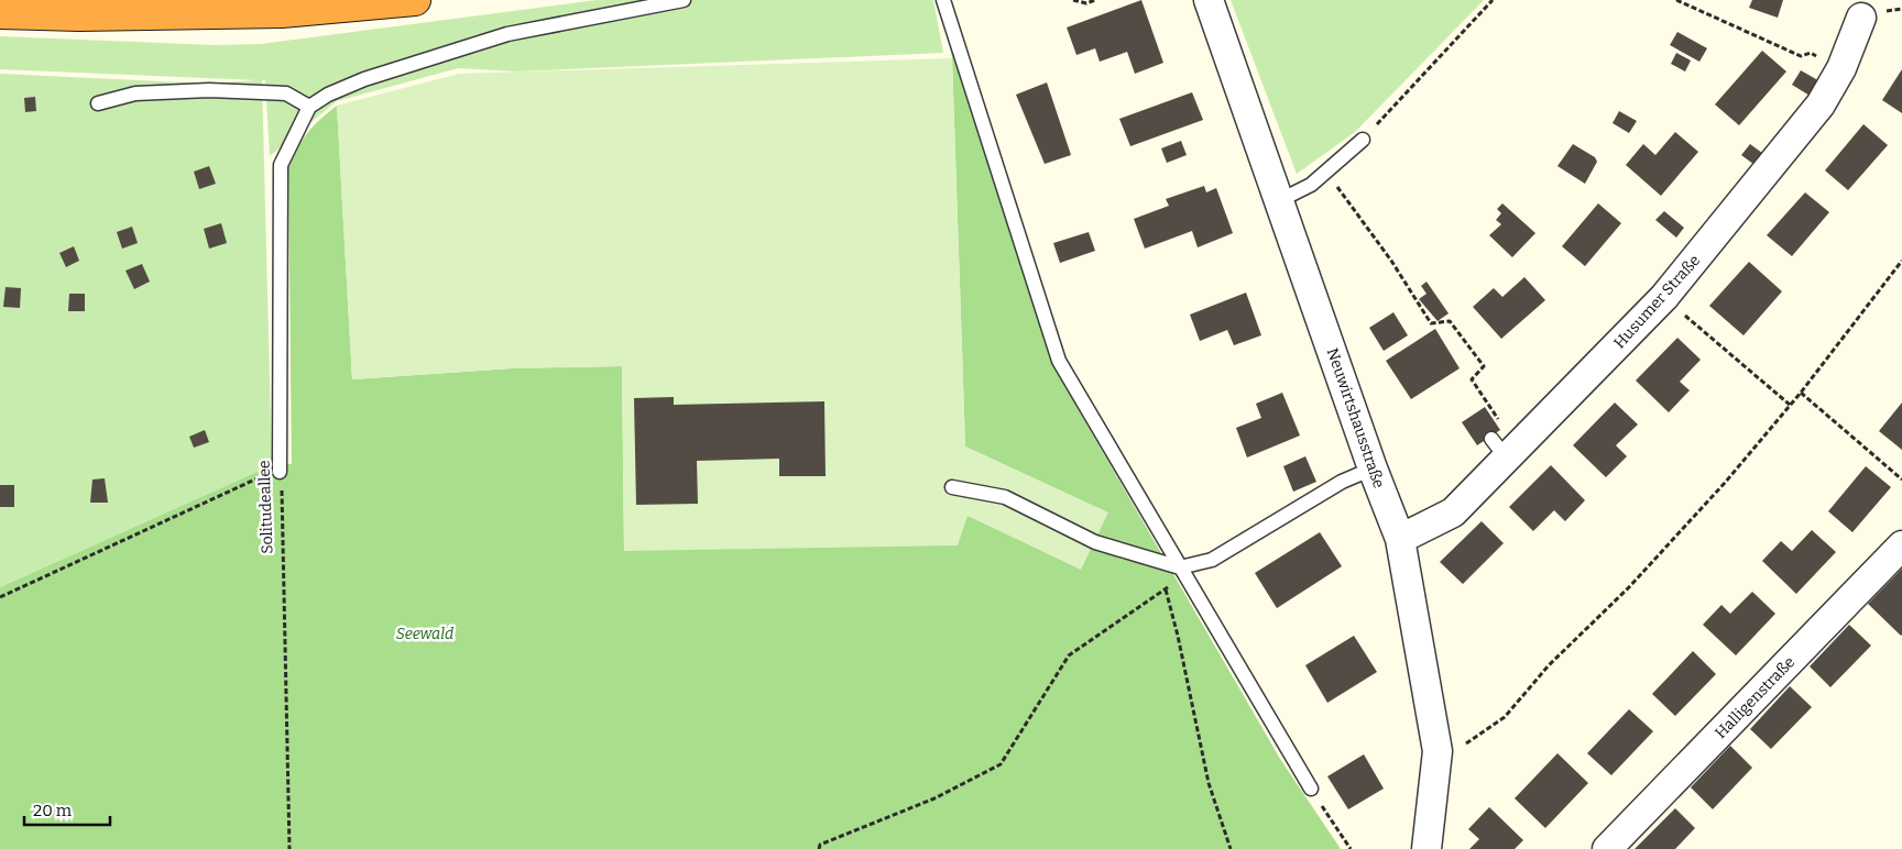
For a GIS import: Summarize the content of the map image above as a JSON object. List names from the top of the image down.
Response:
{
  "streets": {
    "street": ["Husumer Straße", "Neuwirtshausstraße", "Halligenstraße"],
    "lane": ["Solitudeallee"]
  },
  "crossings": [
    ["Husumer Straße", "Neuwirtshausstraße"]
  ],
  "parks": ["Seewald"],
  "scale_bar": "20 m"
}
